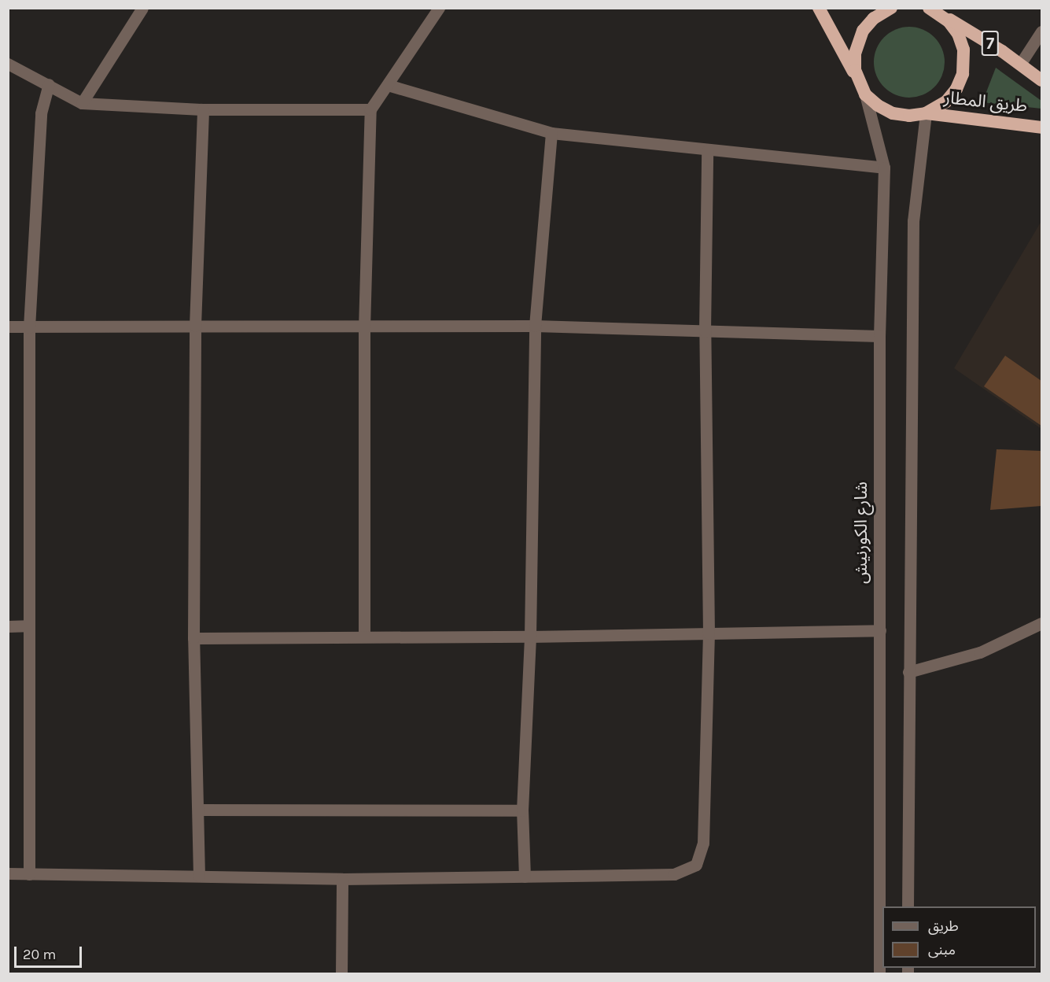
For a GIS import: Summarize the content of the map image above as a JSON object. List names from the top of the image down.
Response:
{
  "streets": {
    "highway": ["7", "طريق المطار"],
    "street": ["شارع الكورنيش"]
  },
  "crossings": [
    ["طريق المطار", "شارع الكورنيش"]
  ],
  "legend": ["طريق", "مبنى"],
  "scale_bar": "20 m"
}
